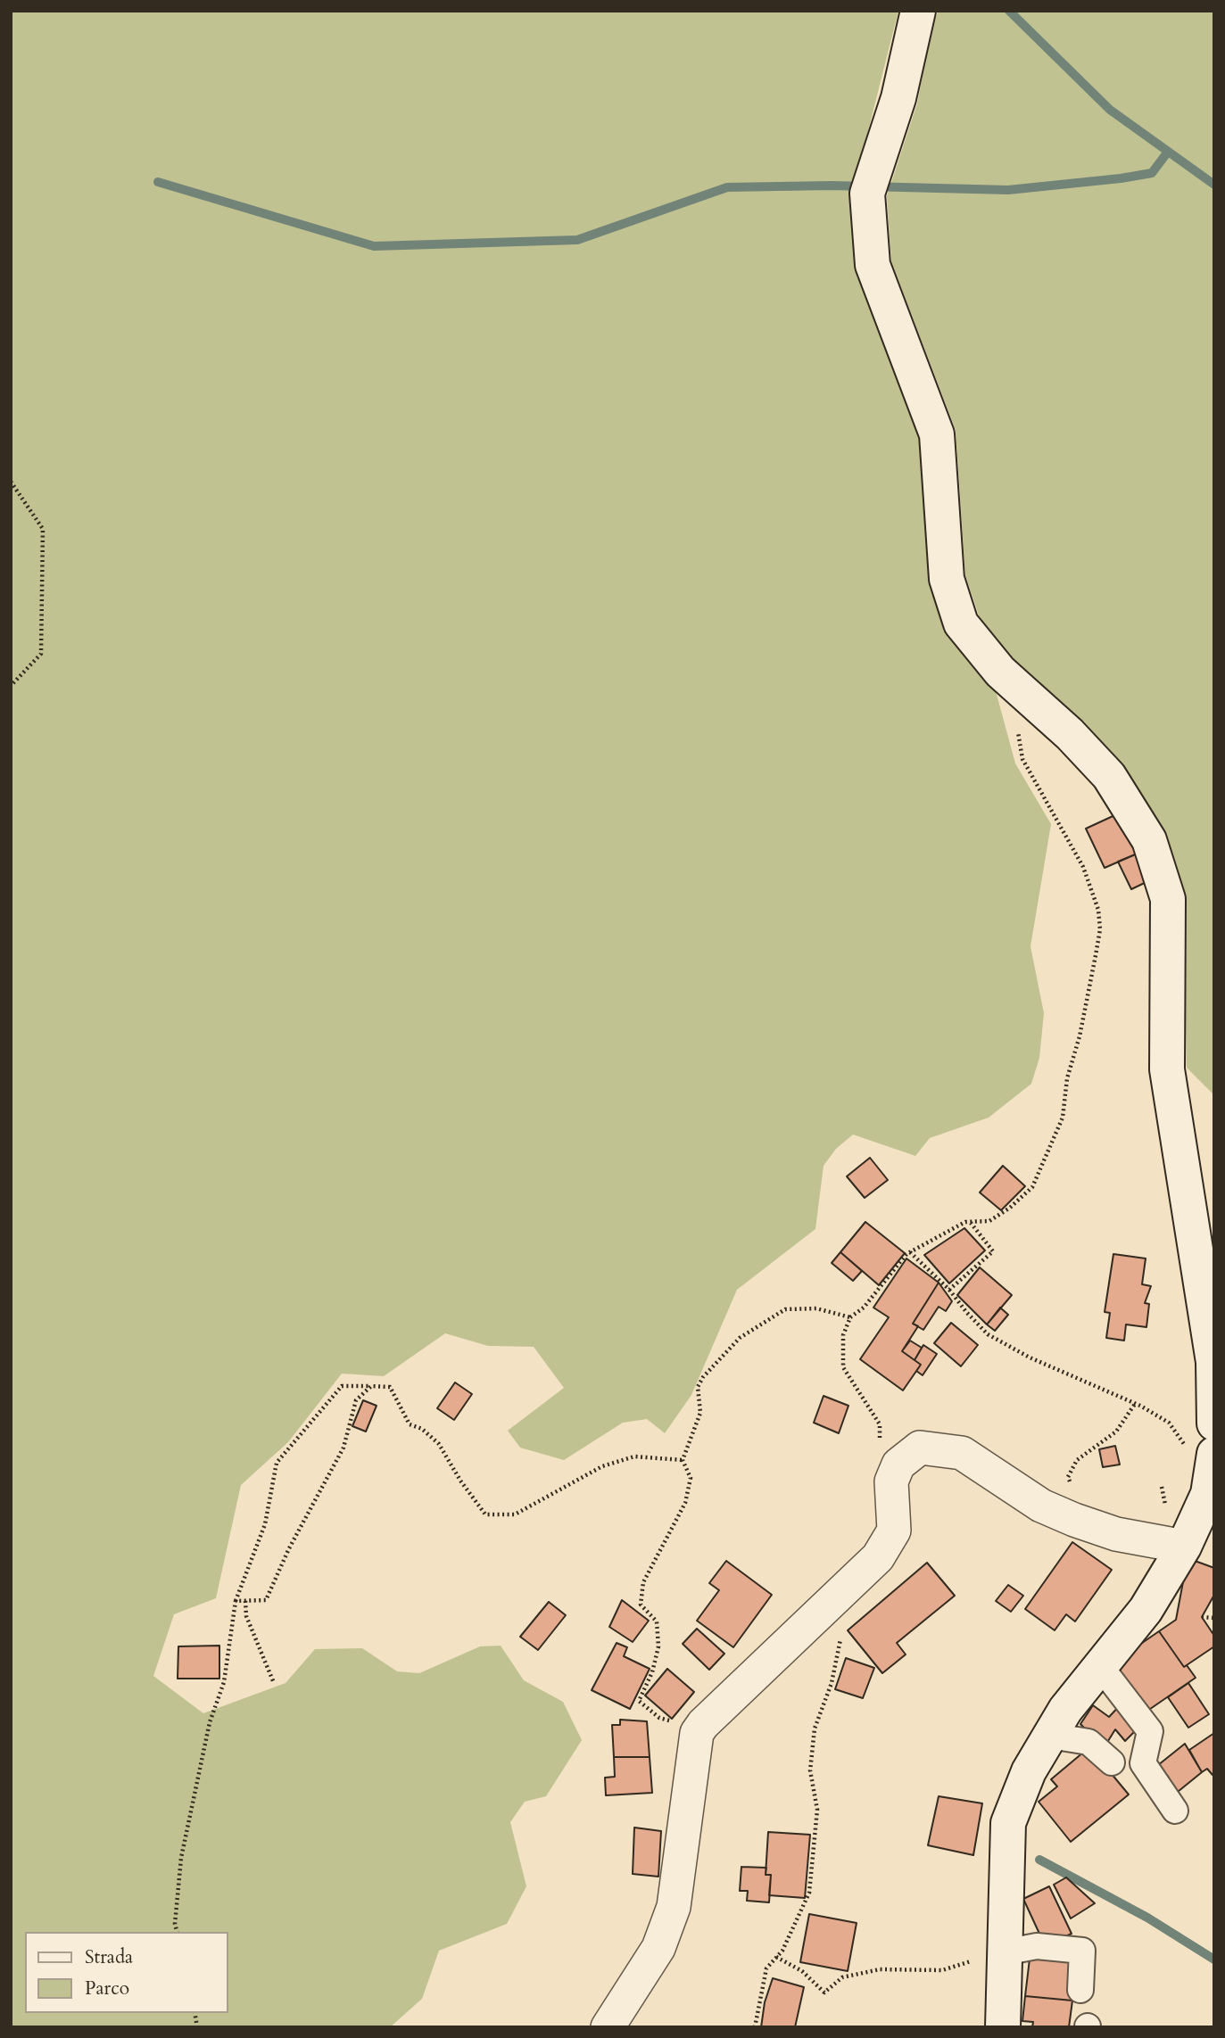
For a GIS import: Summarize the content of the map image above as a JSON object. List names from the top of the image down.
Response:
{
  "legend": ["Strada", "Parco"]
}
